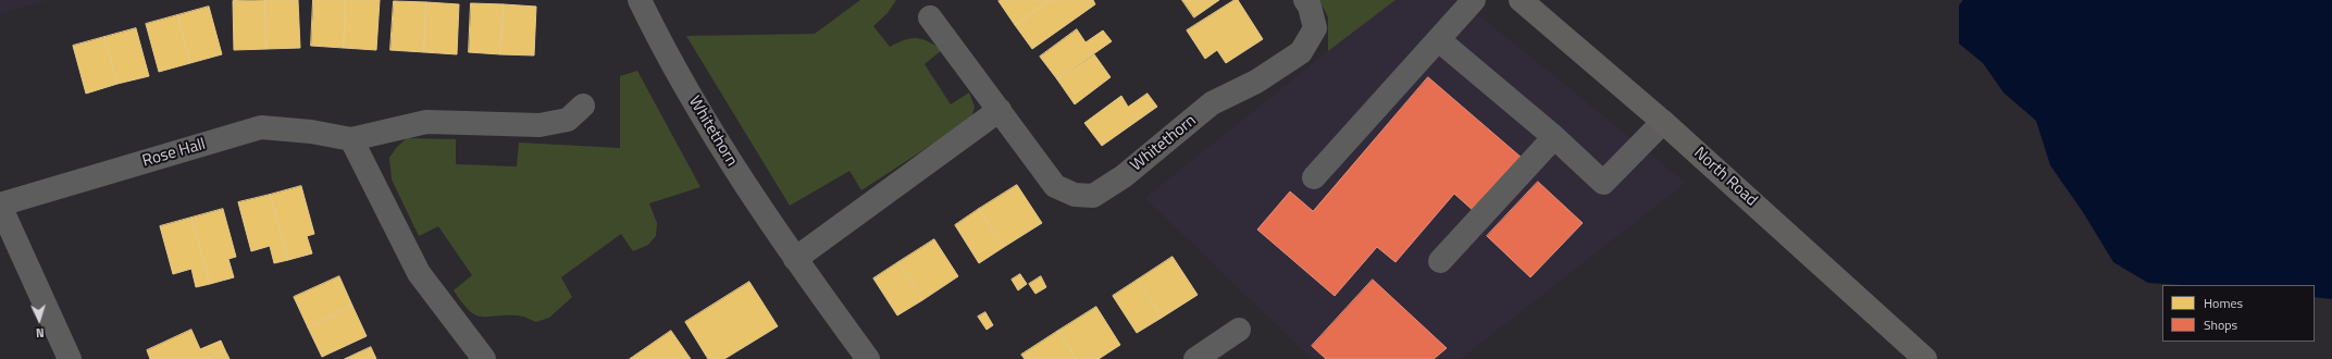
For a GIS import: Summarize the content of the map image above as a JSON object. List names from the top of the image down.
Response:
{
  "streets": {
    "main road": ["North Road"],
    "street": ["Whitethorn", "Rose Hall"]
  },
  "legend": ["Homes", "Shops"],
  "north": "bottom"
}
